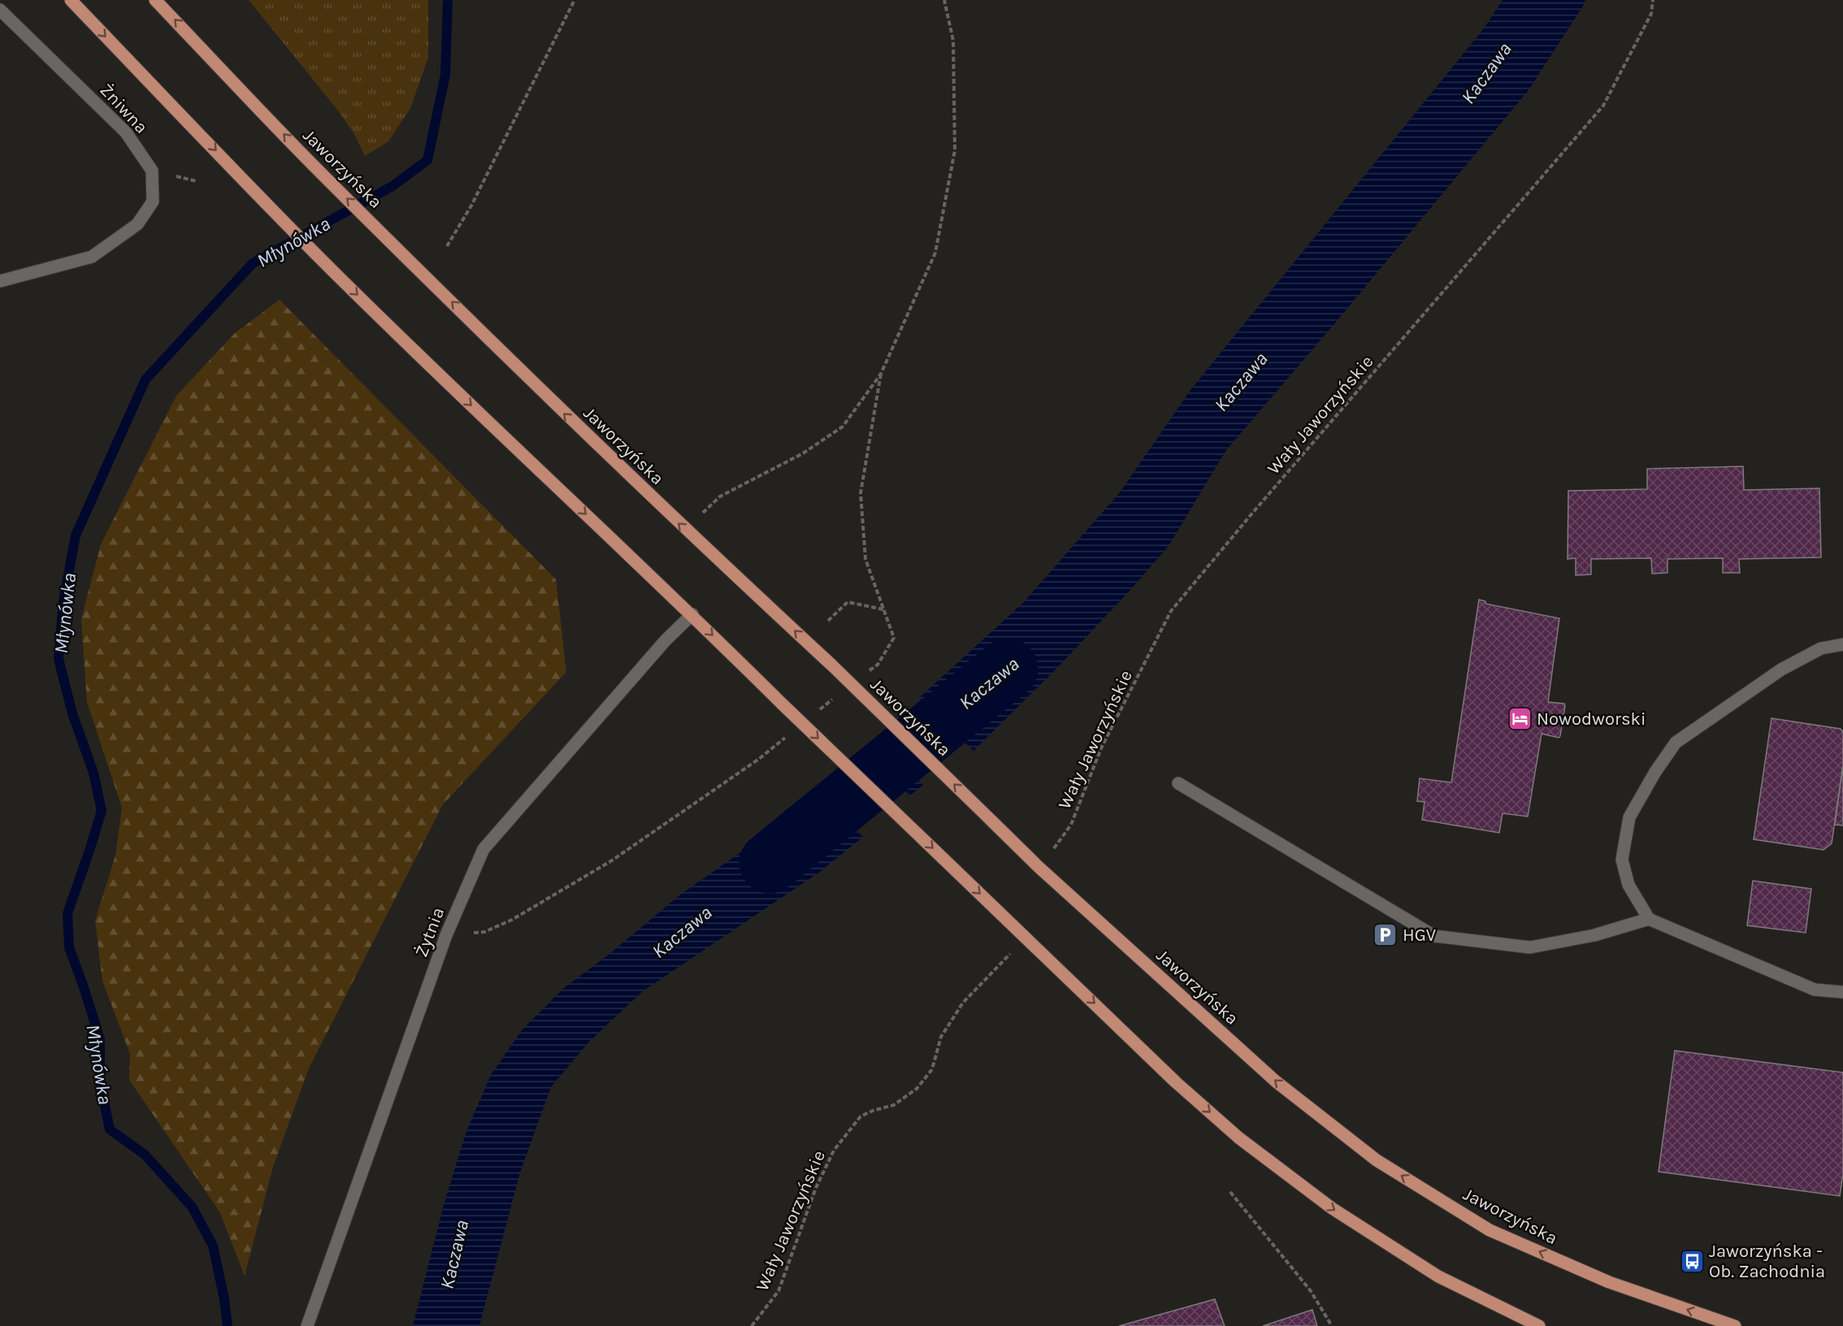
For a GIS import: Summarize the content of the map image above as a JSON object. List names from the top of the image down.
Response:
{
  "streets": {
    "main road": ["Jaworzyńska"],
    "street": ["Żniwna", "Żytnia"],
    "path": ["Wały Jaworzyńskie"]
  },
  "crossings": [
    ["Jaworzyńska", "Wały Jaworzyńskie"]
  ],
  "water": ["Kaczawa", "Młynówka"],
  "places": {
    "hotel": ["Nowodworski"],
    "parking": ["HGV"],
    "bus stop": ["Jaworzyńska - Ob. Zachodnia"]
  }
}
